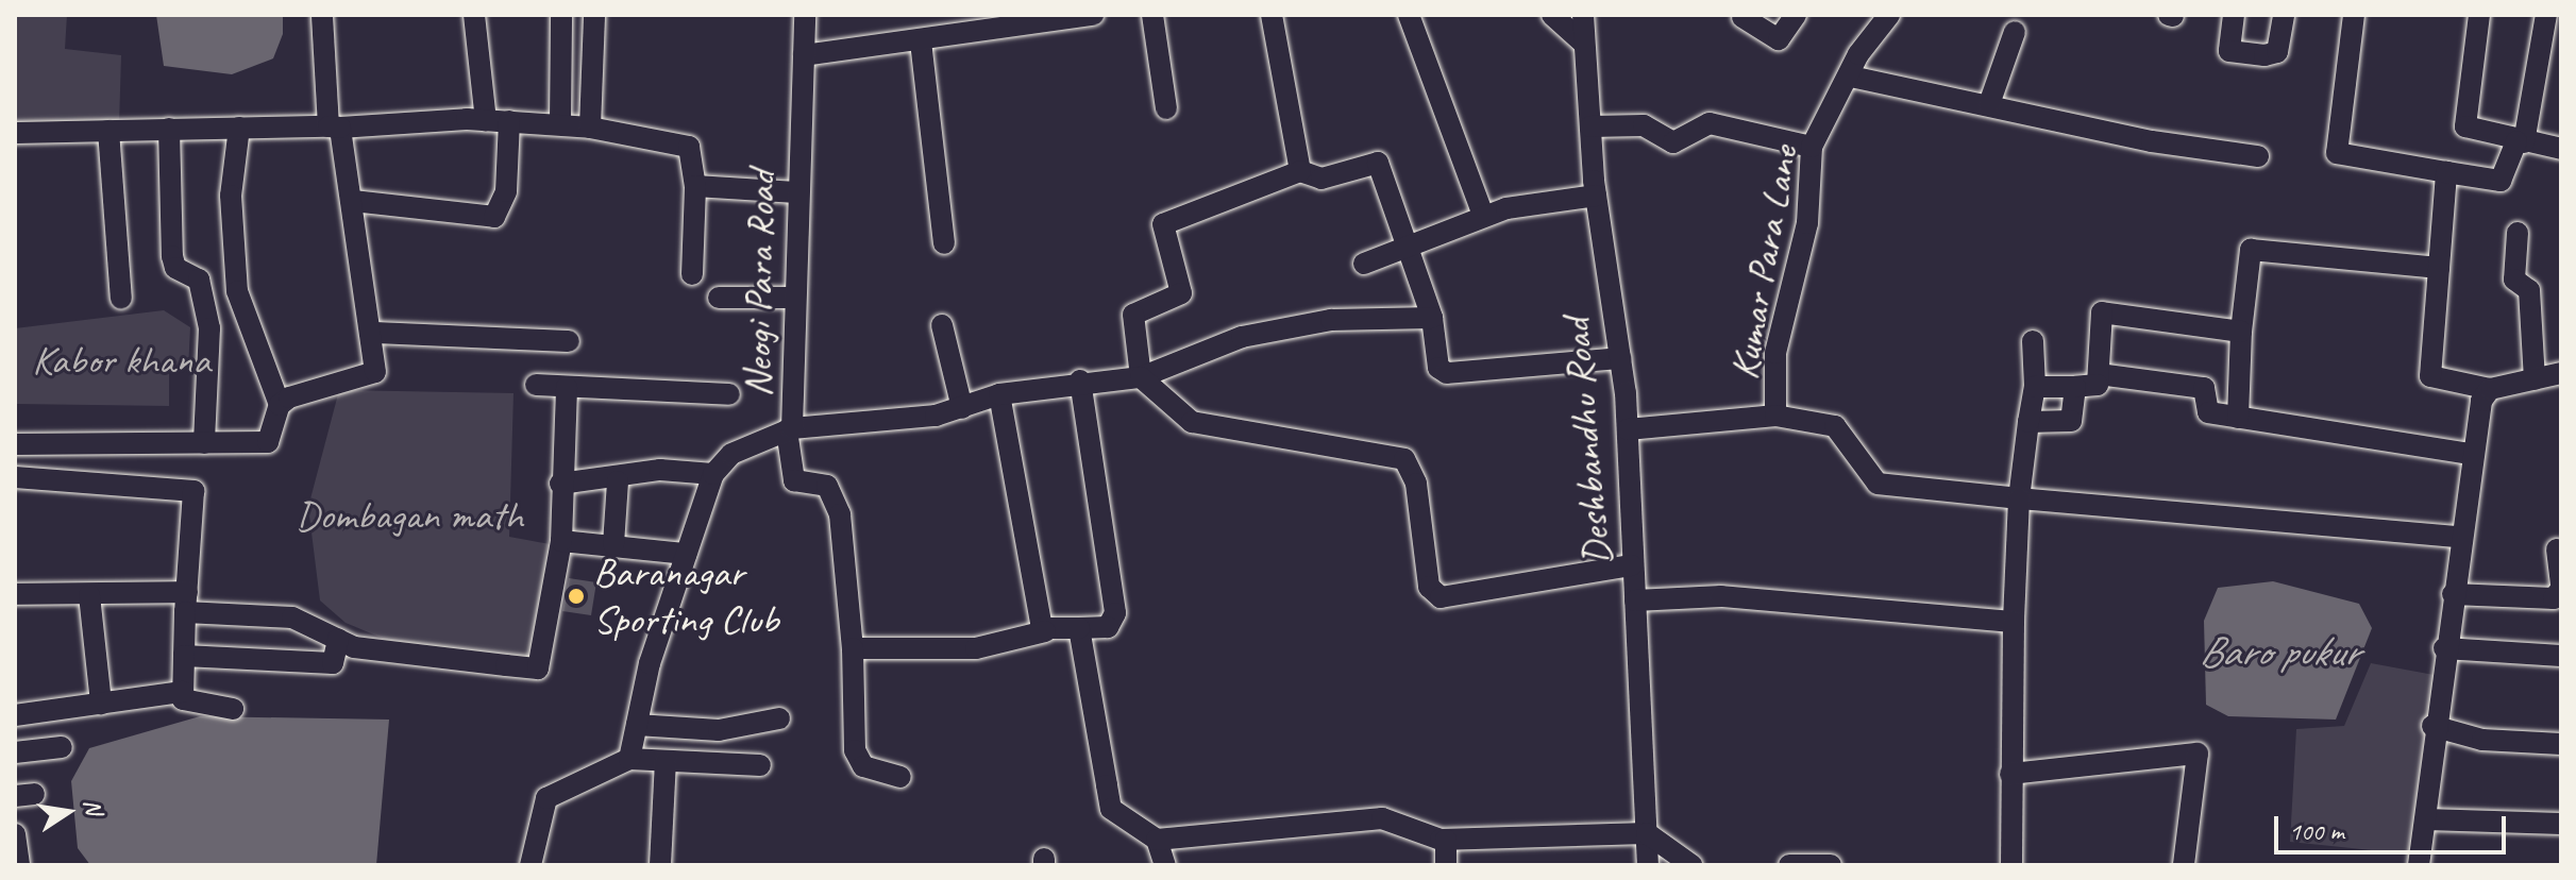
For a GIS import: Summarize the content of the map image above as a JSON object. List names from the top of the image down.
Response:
{
  "streets": {
    "street": ["Kumar Para Lane", "Neogi Para Road", "Deshbandhu Road"]
  },
  "water": ["Baro pukur"],
  "parks": ["Kabor khana", "Dombagan math"],
  "places": ["Baranagar Sporting Club"],
  "scale_bar": "100 m",
  "north": "right"
}
